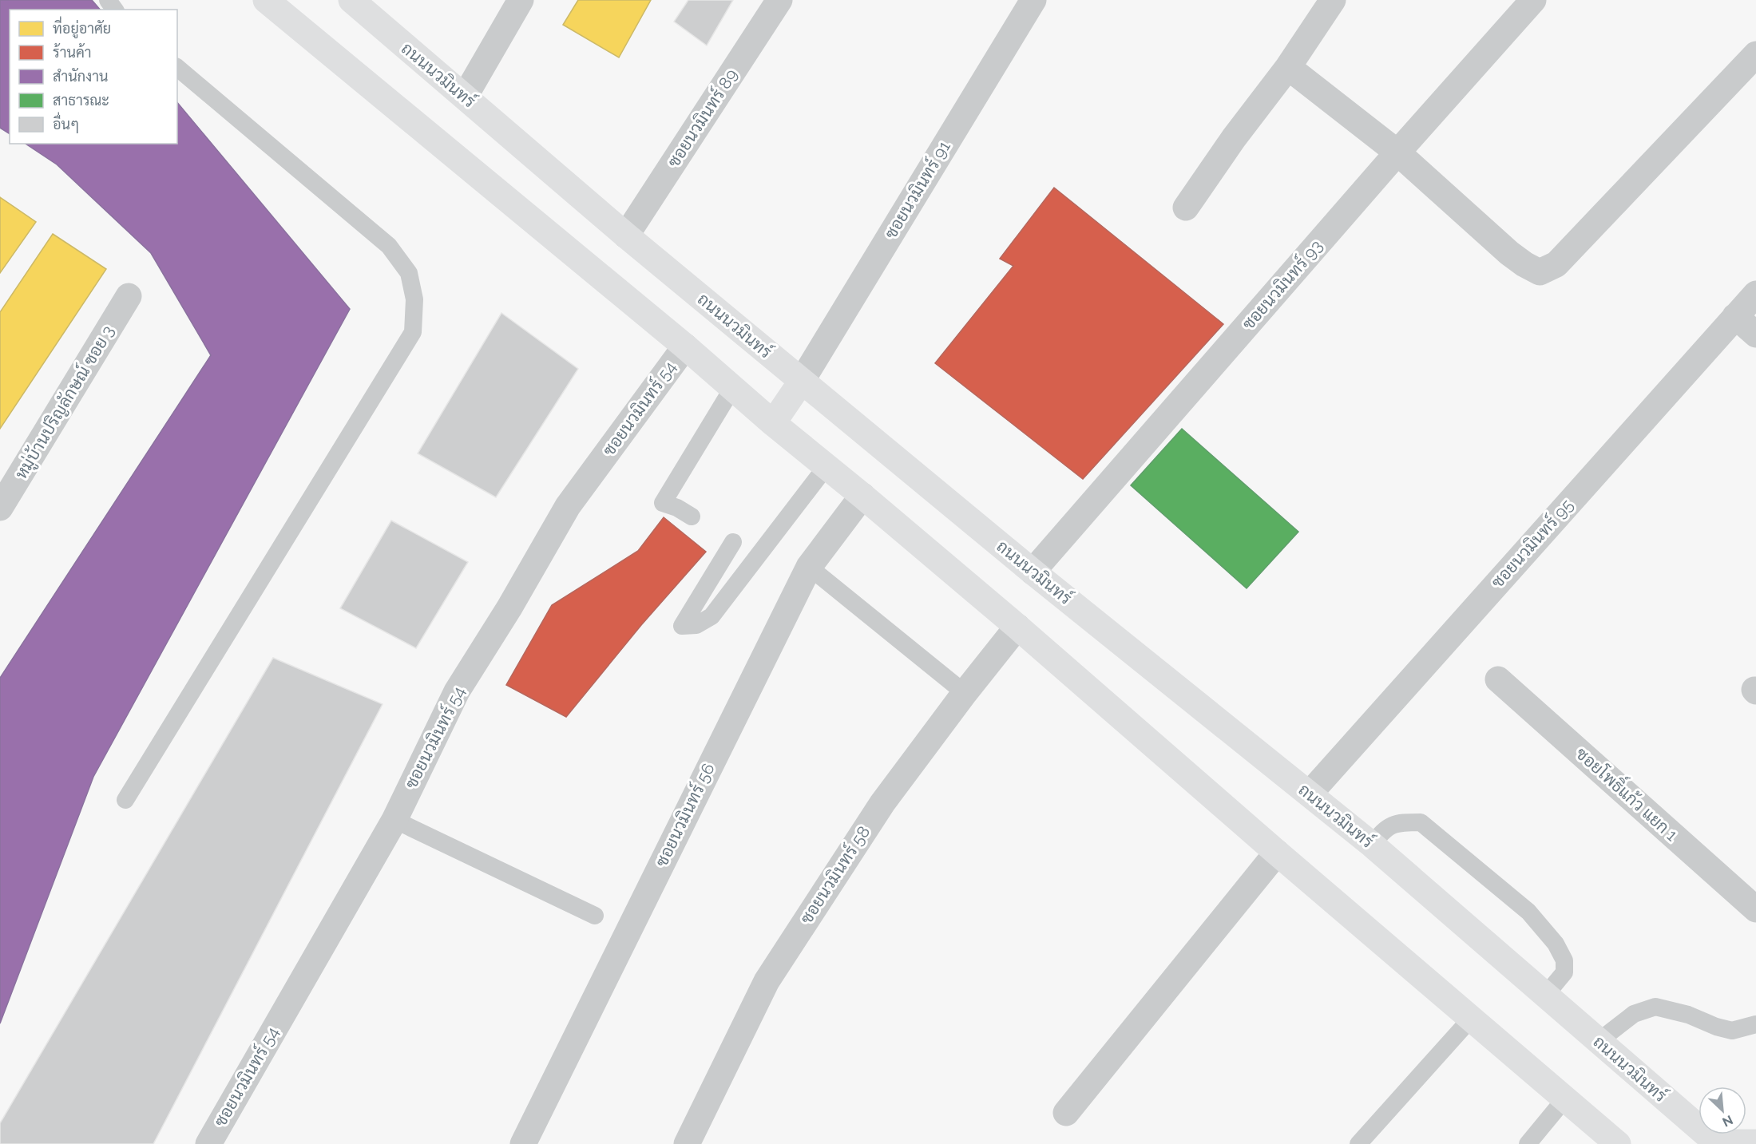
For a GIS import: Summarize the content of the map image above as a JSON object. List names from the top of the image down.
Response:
{
  "streets": {
    "main road": ["ถนนนวมินทร์"],
    "street": [
      "ซอยนวมินทร์ 89",
      "ซอยนวมินทร์ 91",
      "ซอยนวมินทร์ 93",
      "หมู่บ้านปริญลักษณ์ ซอย 3",
      "ซอยนวมินทร์ 54",
      "ซอยนวมินทร์ 95",
      "ซอยโพธิ์แก้ว แยก 1",
      "ซอยนวมินทร์ 56",
      "ซอยนวมินทร์ 58"
    ]
  },
  "crossings": [
    ["ถนนนวมินทร์", "ซอยนวมินทร์ 89"],
    ["ถนนนวมินทร์", "ซอยนวมินทร์ 91"],
    ["ถนนนวมินทร์", "ซอยนวมินทร์ 93"],
    ["ถนนนวมินทร์", "ซอยนวมินทร์ 95"]
  ],
  "legend": [
    "ที่อยู่อาศัย",
    "ร้านค้า",
    "สำนักงาน",
    "สาธารณะ",
    "อื่นๆ"
  ],
  "north": "bottom right"
}
